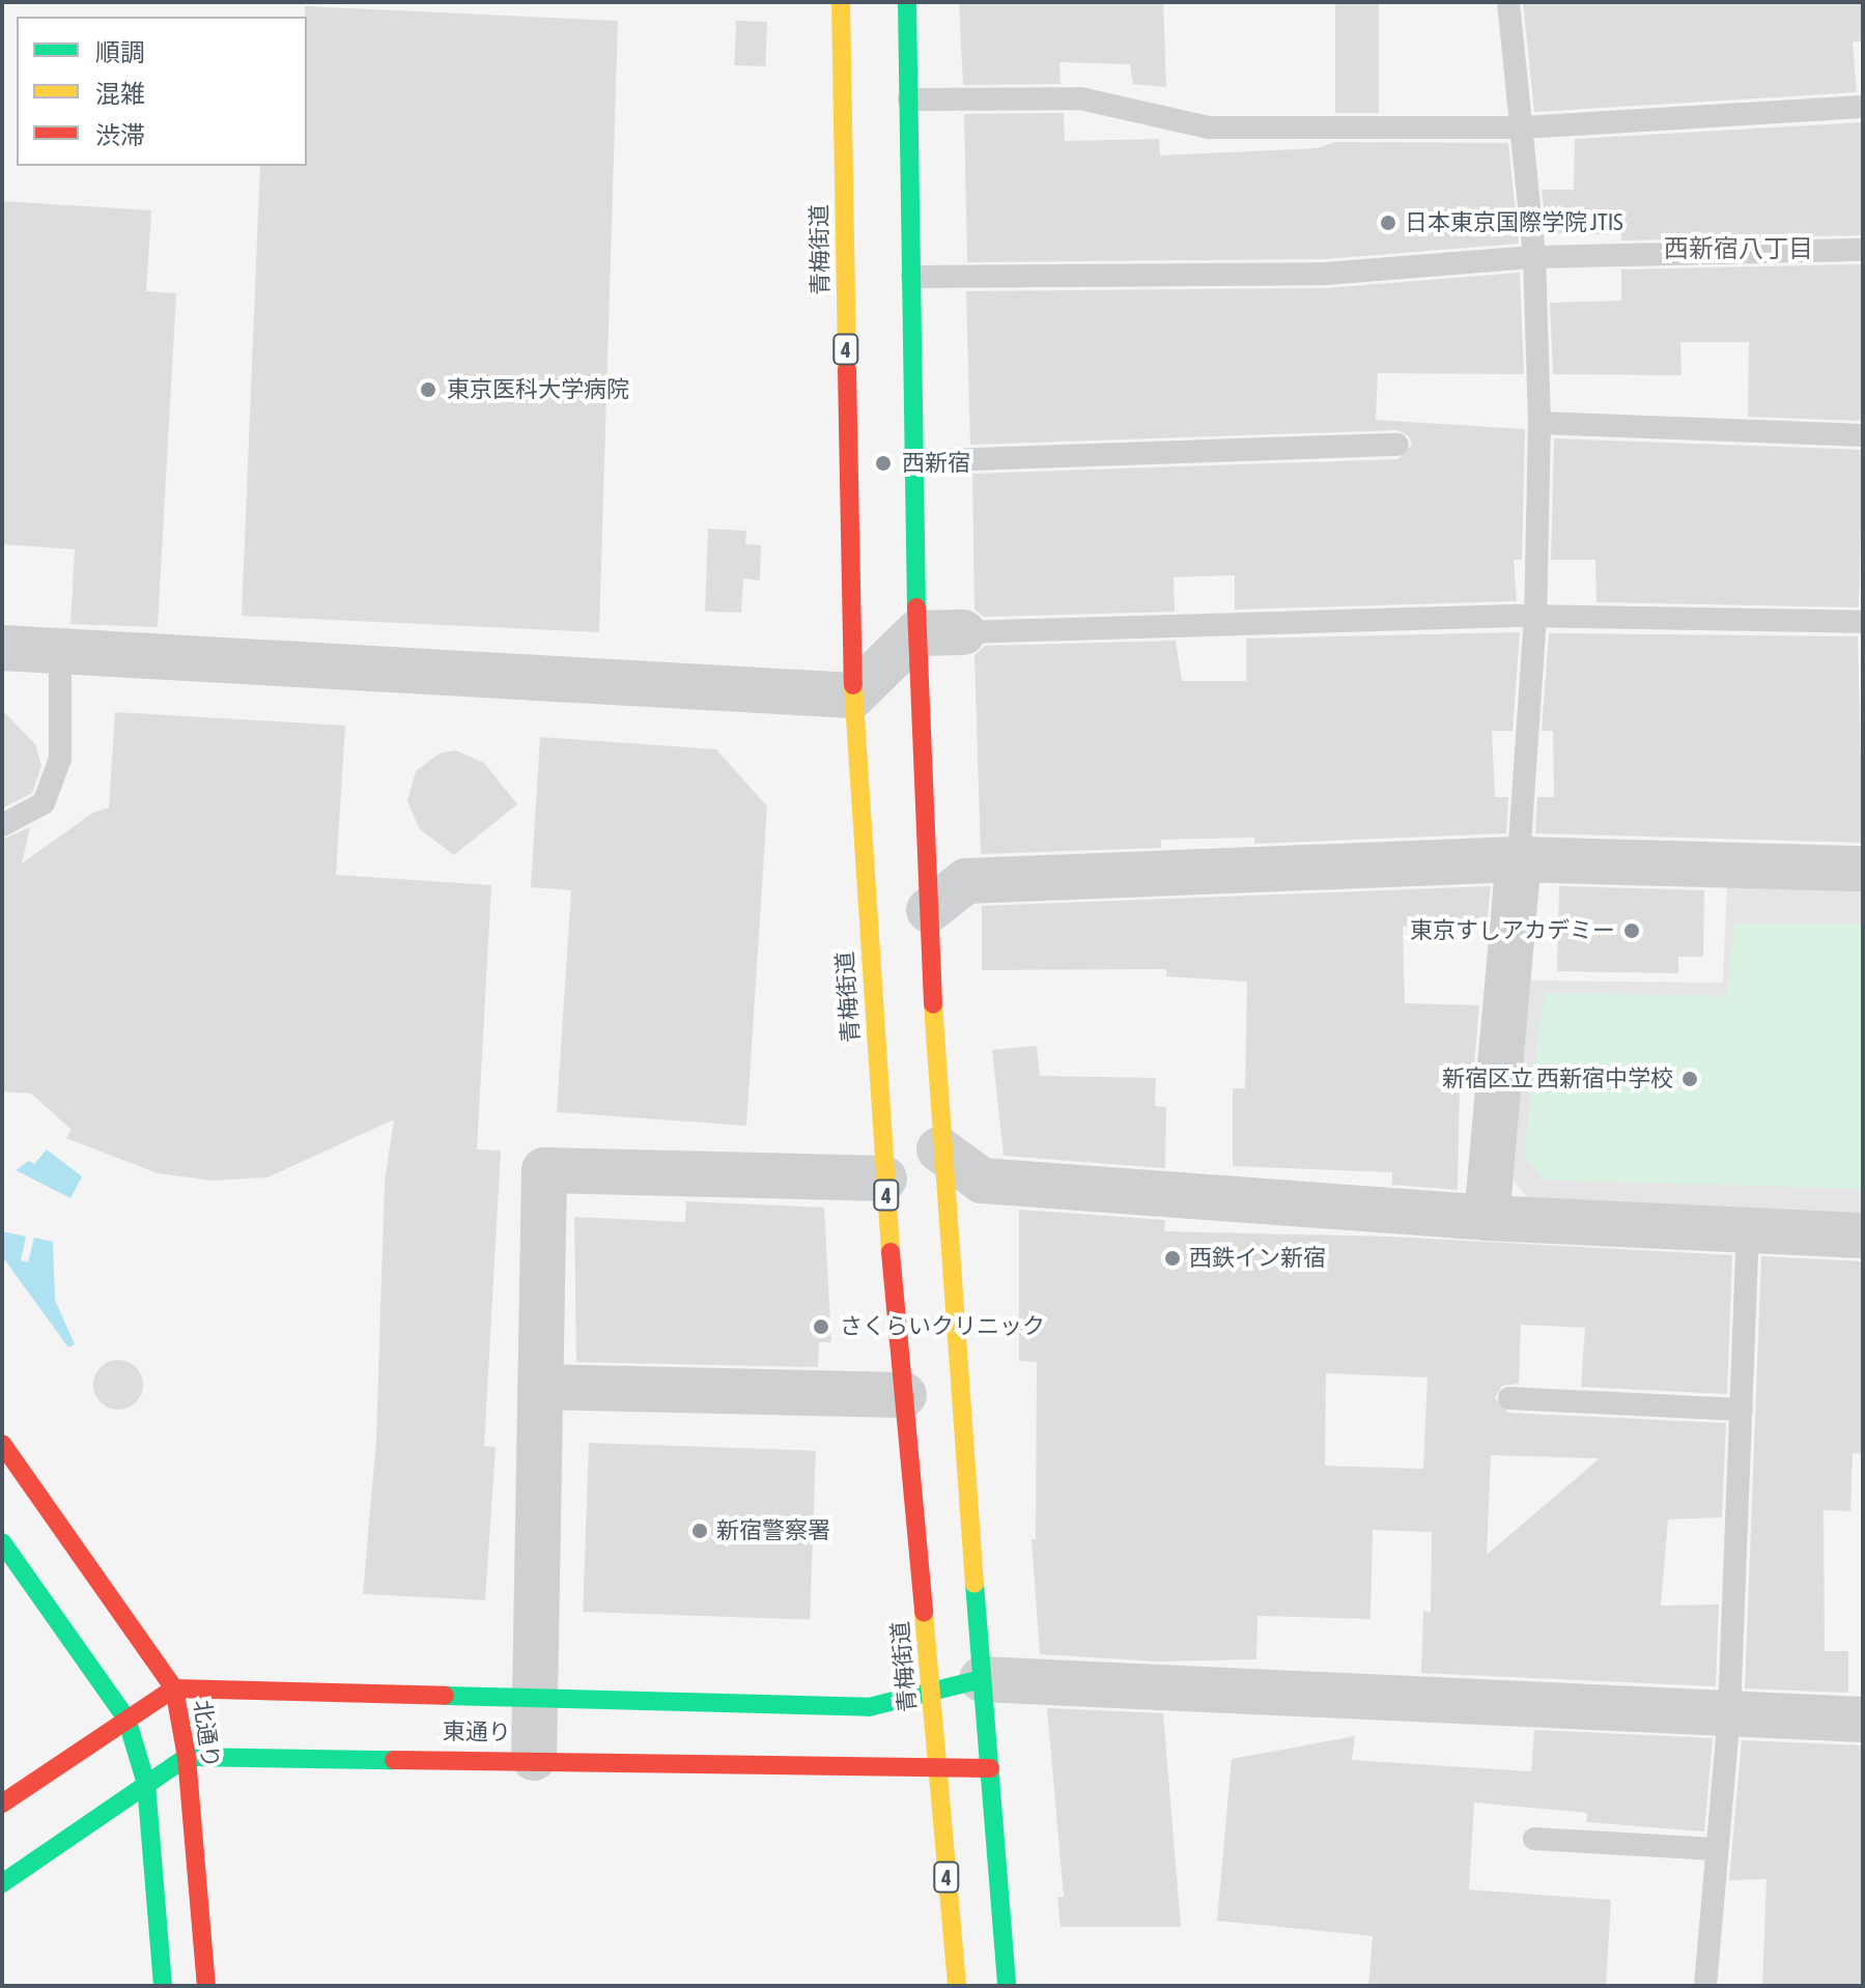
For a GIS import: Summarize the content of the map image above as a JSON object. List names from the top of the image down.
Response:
{
  "streets": {
    "main road": [
      "青梅街道",
      "4",
      "東通り",
      "北通り"
    ]
  },
  "crossings": [
    ["青梅街道", "東通り"],
    ["東通り", "北通り"]
  ],
  "districts": ["西新宿八丁目"],
  "places": [
    "日本東京国際学院 JTIS",
    "東京医科大学病院",
    "西新宿",
    "東京すしアカデミー",
    "新宿区立 西新宿中学校",
    "西鉄イン新宿",
    "さくらいクリニック",
    "新宿警察署"
  ],
  "legend": ["順調", "混雑", "渋滞"]
}
